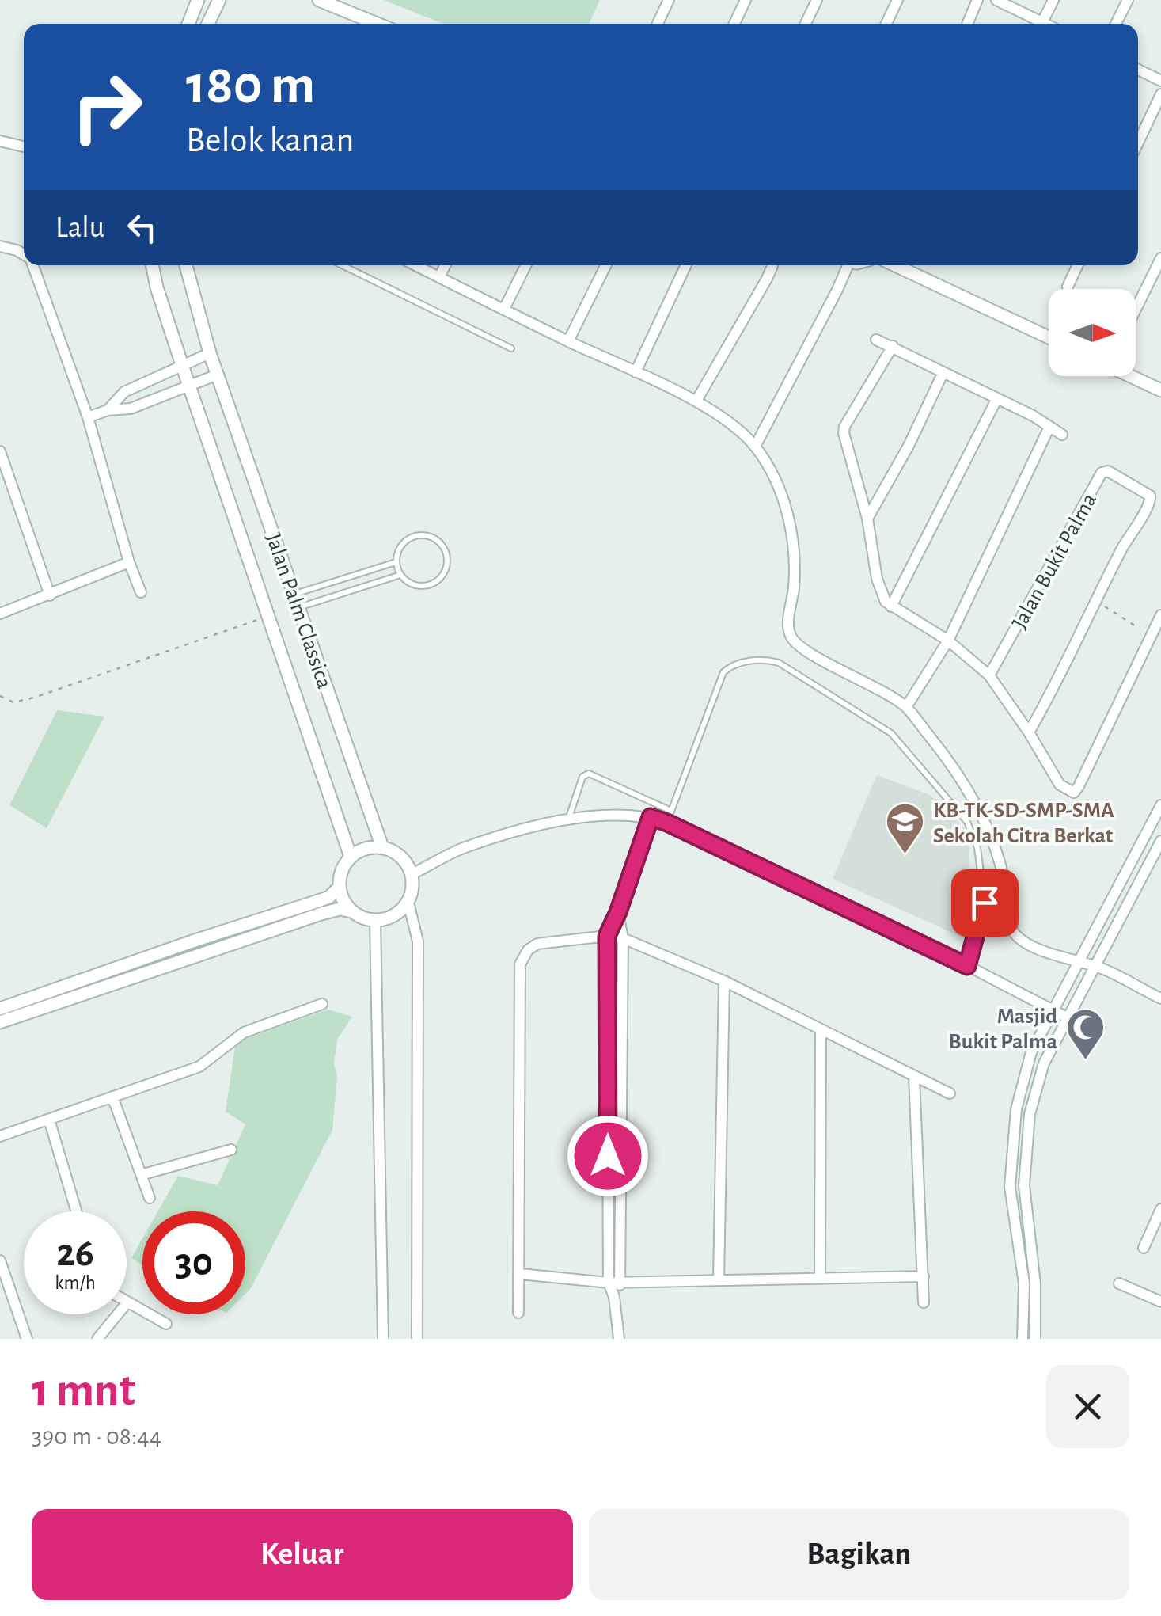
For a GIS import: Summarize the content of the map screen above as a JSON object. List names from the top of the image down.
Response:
{
  "streets": {
    "street": ["Jalan Bukit Palma", "Jalan Palm Classica"]
  },
  "places": {
    "school or university": ["KB-TK-SD-SMP-SMA Sekolah Citra Berkat"],
    "mosque": ["Masjid Bukit Palma"]
  },
  "north": "right",
  "page": {
    "turn": ["180 m", "Belok kanan"],
    "then": "Lalu",
    "speed": "26 km/h",
    "limit": "30",
    "heading": ["1 mnt", "390 m · 08:44"],
    "buttons": ["Keluar", "Bagikan"]
  }
}
